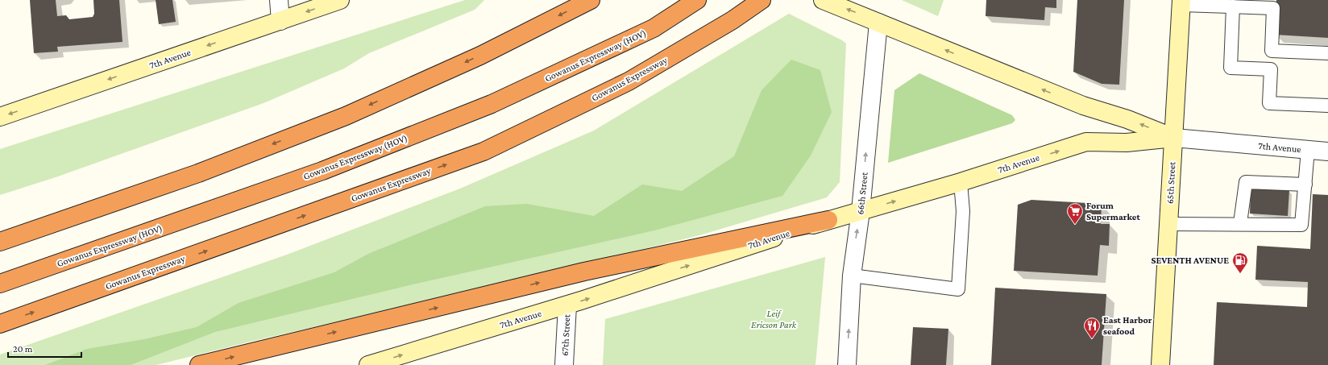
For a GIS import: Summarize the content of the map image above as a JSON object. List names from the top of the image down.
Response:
{
  "streets": {
    "highway": ["Gowanus Expressway (HOV)", "Gowanus Expressway"],
    "main road": ["7th Avenue", "65th Street"],
    "street": ["66th Street", "67th Street"]
  },
  "crossings": [
    ["7th Avenue", "65th Street"],
    ["7th Avenue", "66th Street"],
    ["7th Avenue", "67th Street"]
  ],
  "one_way": ["66th Street"],
  "parks": ["Leif Ericson Park"],
  "places": {
    "supermarket": ["Forum Supermarket"],
    "fuel station": ["SEVENTH AVENUE"],
    "restaurant": ["East Harbor seafood"]
  },
  "scale_bar": "20 m"
}
